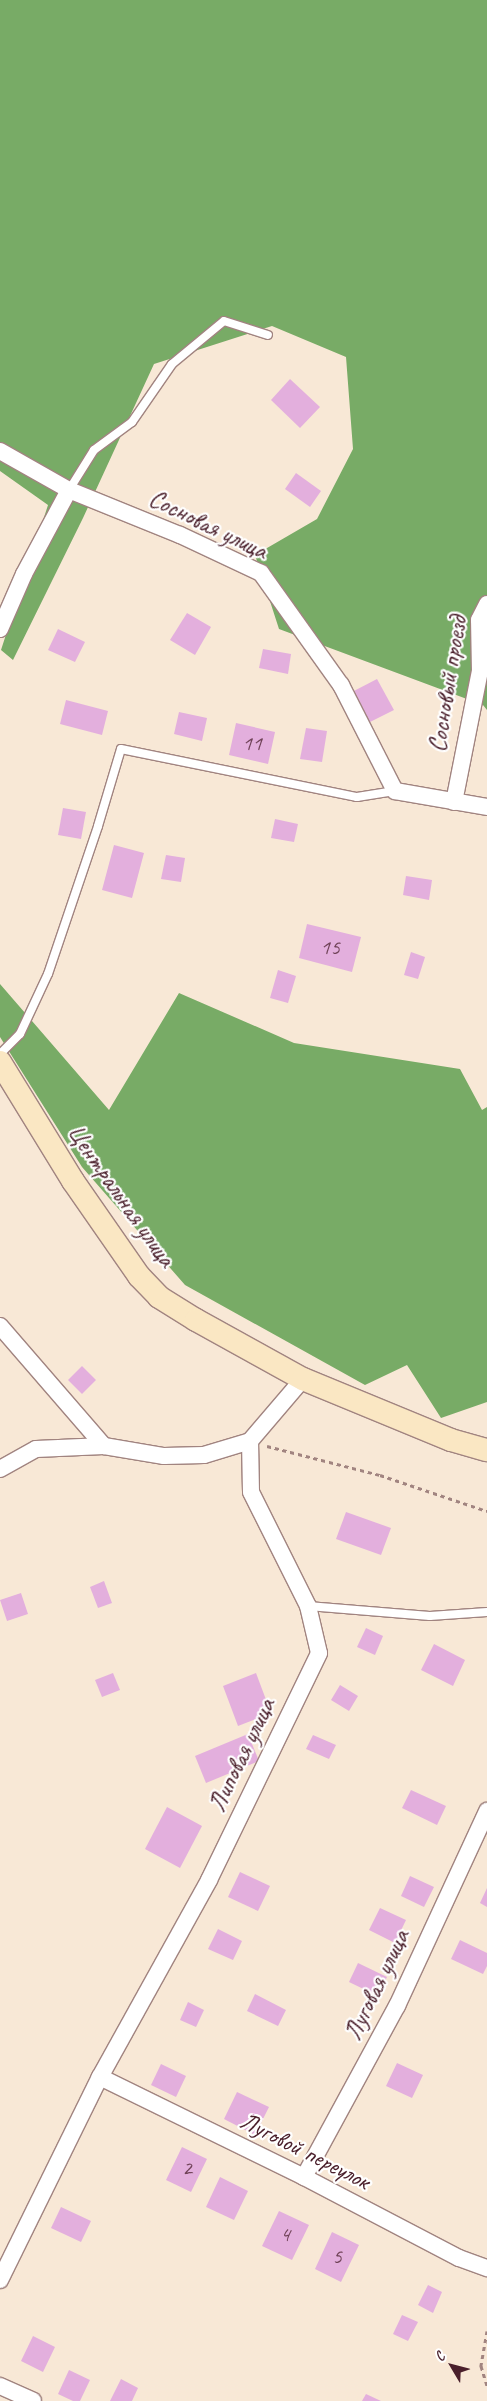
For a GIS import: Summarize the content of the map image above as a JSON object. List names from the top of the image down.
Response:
{
  "streets": {
    "street": [
      "Сосновая улица",
      "Сосновый проезд",
      "Центральная улица",
      "Липовая улица",
      "Луговая улица",
      "Луговой переулок"
    ]
  },
  "crossings": [
    ["Липовая улица", "Луговой переулок"],
    ["Луговая улица", "Луговой переулок"]
  ],
  "house_numbers": [
    "11",
    "15",
    "2",
    "4",
    "5"
  ],
  "north": "top left"
}
